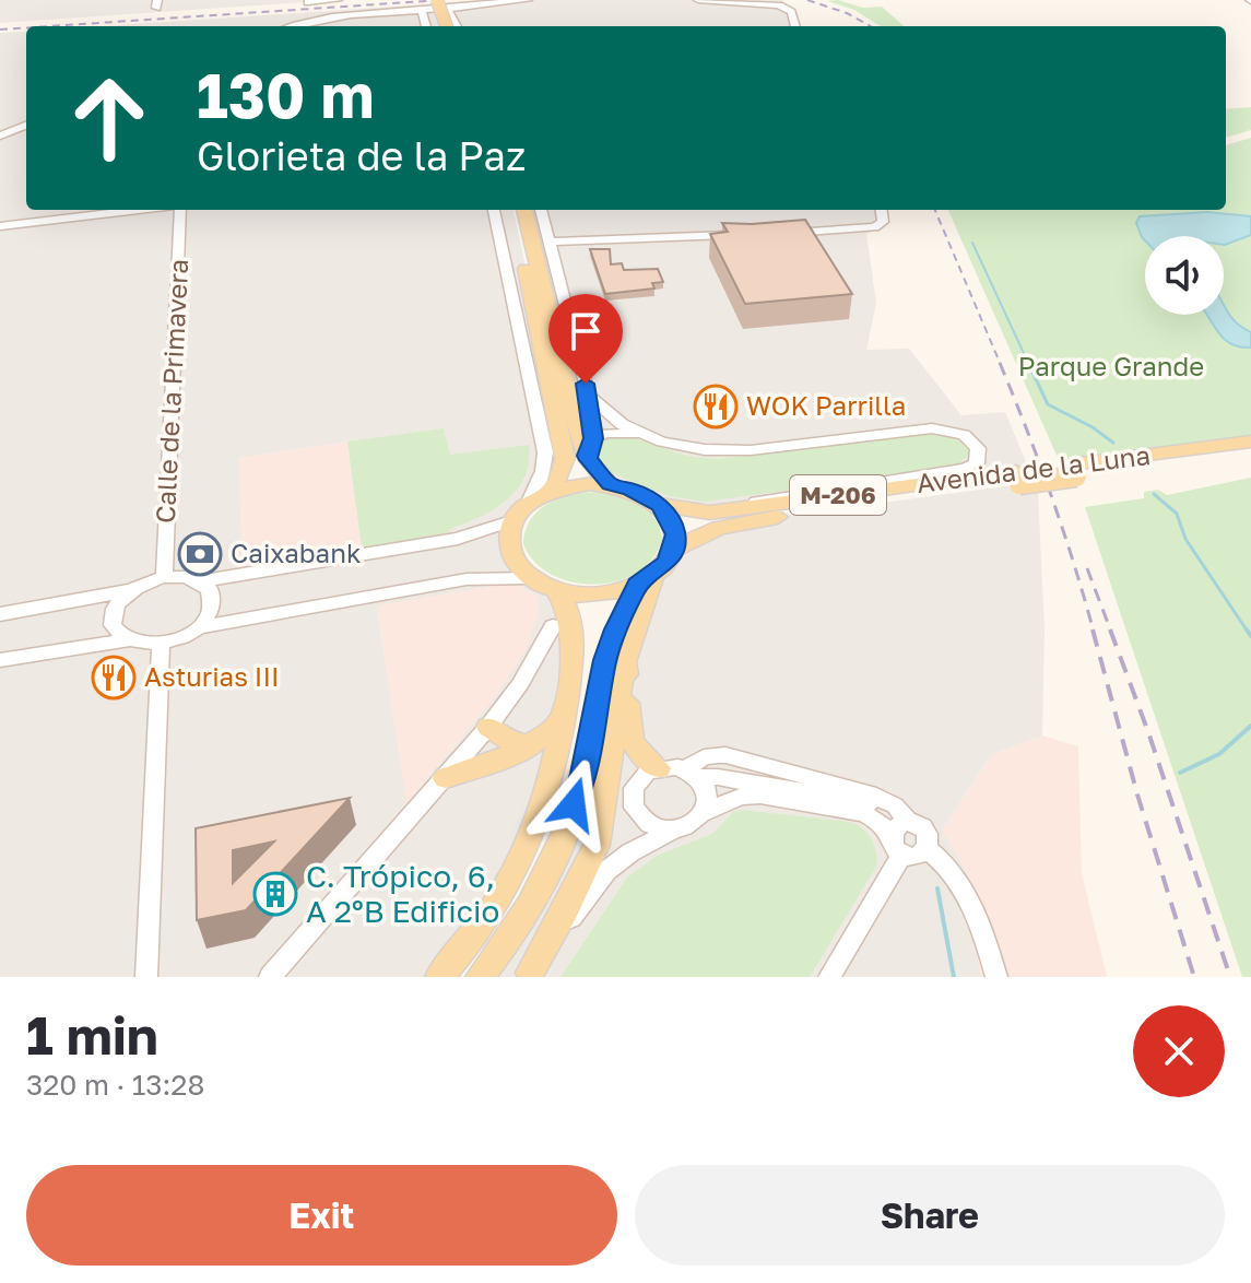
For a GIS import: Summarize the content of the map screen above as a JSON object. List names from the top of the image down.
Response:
{
  "streets": {
    "main road": ["Avenida de la Luna", "M-206"],
    "street": ["Calle de la Primavera"]
  },
  "crossings": [
    ["Avenida de la Luna", "M-206"]
  ],
  "parks": ["Parque Grande"],
  "places": {
    "restaurant": ["WOK Parrilla", "Asturias III"],
    "bank": ["Caixabank"],
    "building": ["C. Trópico, 6, A 2ºB Edificio"]
  },
  "page": {
    "turn": ["130 m", "Glorieta de la Paz"],
    "heading": ["1 min", "320 m · 13:28"],
    "buttons": ["Exit", "Share"]
  }
}
